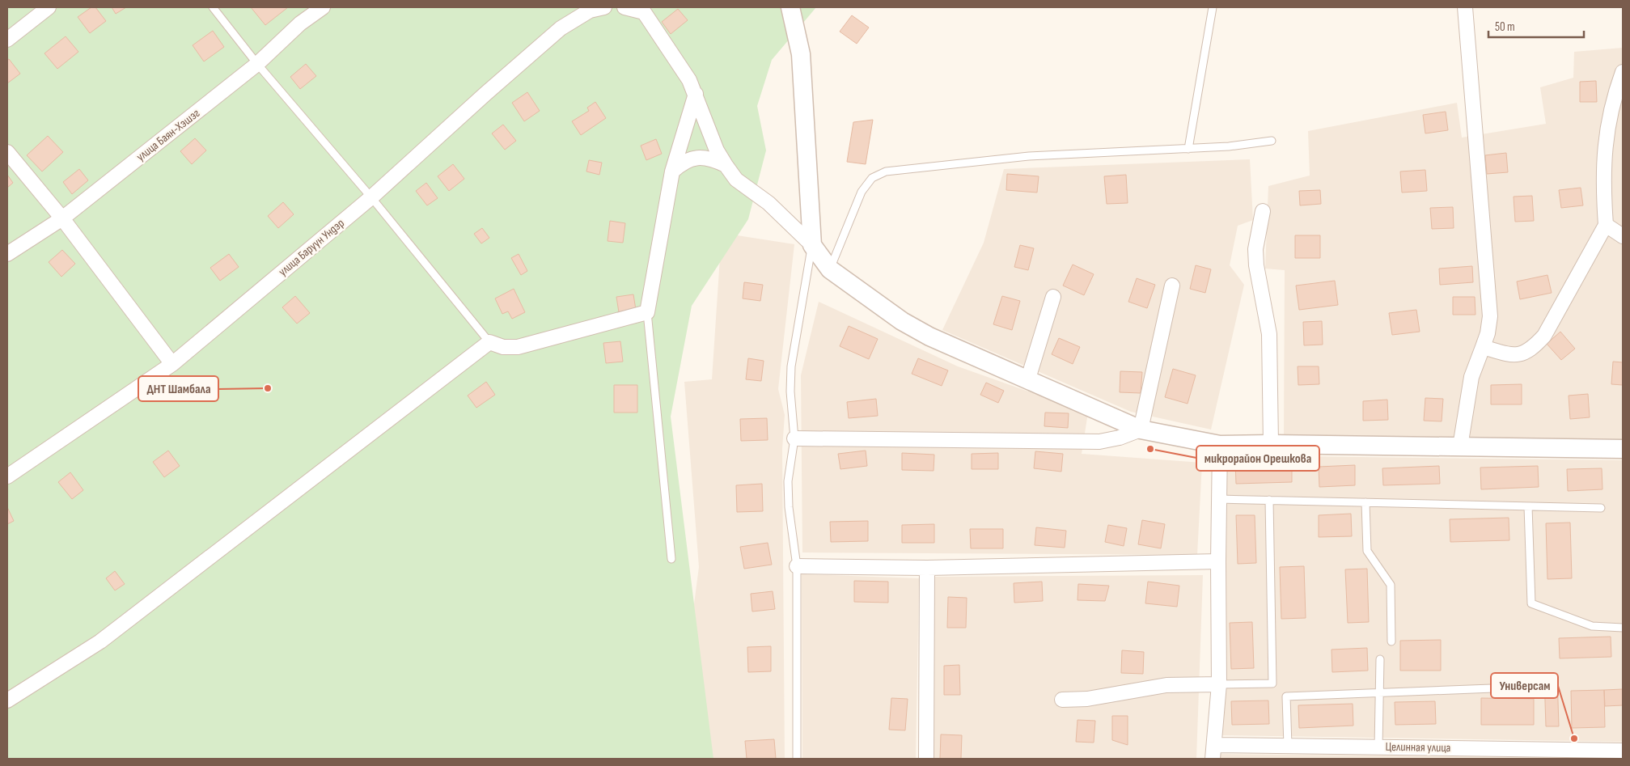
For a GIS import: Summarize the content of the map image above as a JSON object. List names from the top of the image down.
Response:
{
  "streets": {
    "street": ["улица Баян-Хэшэг", "улица Баруун Ундэр", "Целинная улица"]
  },
  "places": ["ДНТ Шамбала", "микрорайон Орешкова", "Универсам"],
  "scale_bar": "50 m"
}
